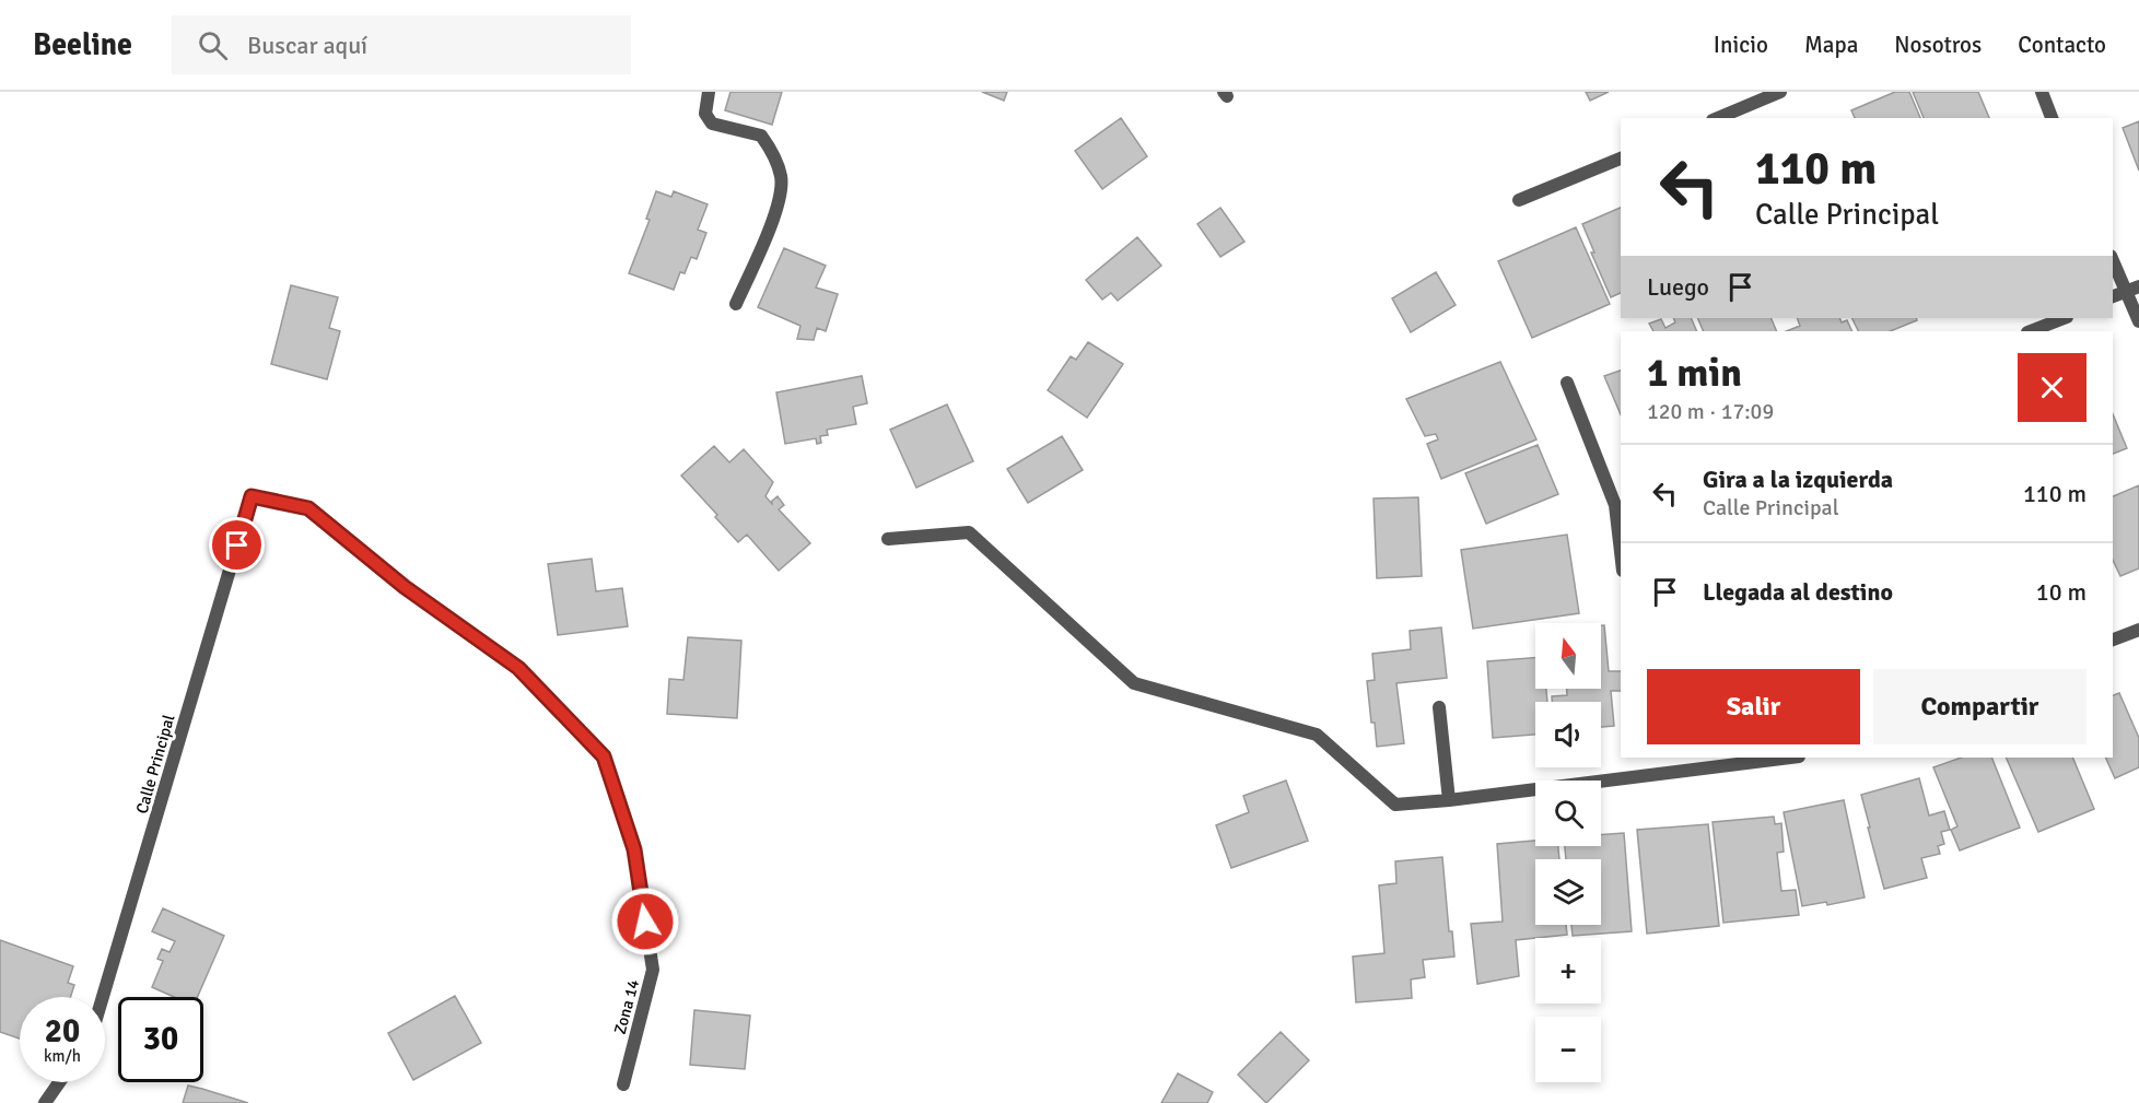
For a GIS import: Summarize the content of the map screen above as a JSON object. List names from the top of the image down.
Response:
{
  "streets": {
    "street": ["Calle Principal", "Zona 14"]
  },
  "crossings": [
    ["Calle Principal", "Zona 14"]
  ],
  "north": "top",
  "page": {
    "header": "Beeline",
    "search": "Buscar aquí",
    "nav": [
      "Inicio",
      "Mapa",
      "Nosotros",
      "Contacto"
    ],
    "turn": ["110 m", "Calle Principal"],
    "then": "Luego",
    "heading": ["1 min", "120 m · 17:09"],
    "list": [
      {
        "name": "Gira a la izquierda",
        "note": "Calle Principal",
        "value": "110 m"
      },
      {
        "name": "Llegada al destino",
        "value": "10 m"
      }
    ],
    "map_buttons": ["+", "−"],
    "buttons": ["Salir", "Compartir"],
    "speed": "20 km/h",
    "limit": "30"
  }
}
